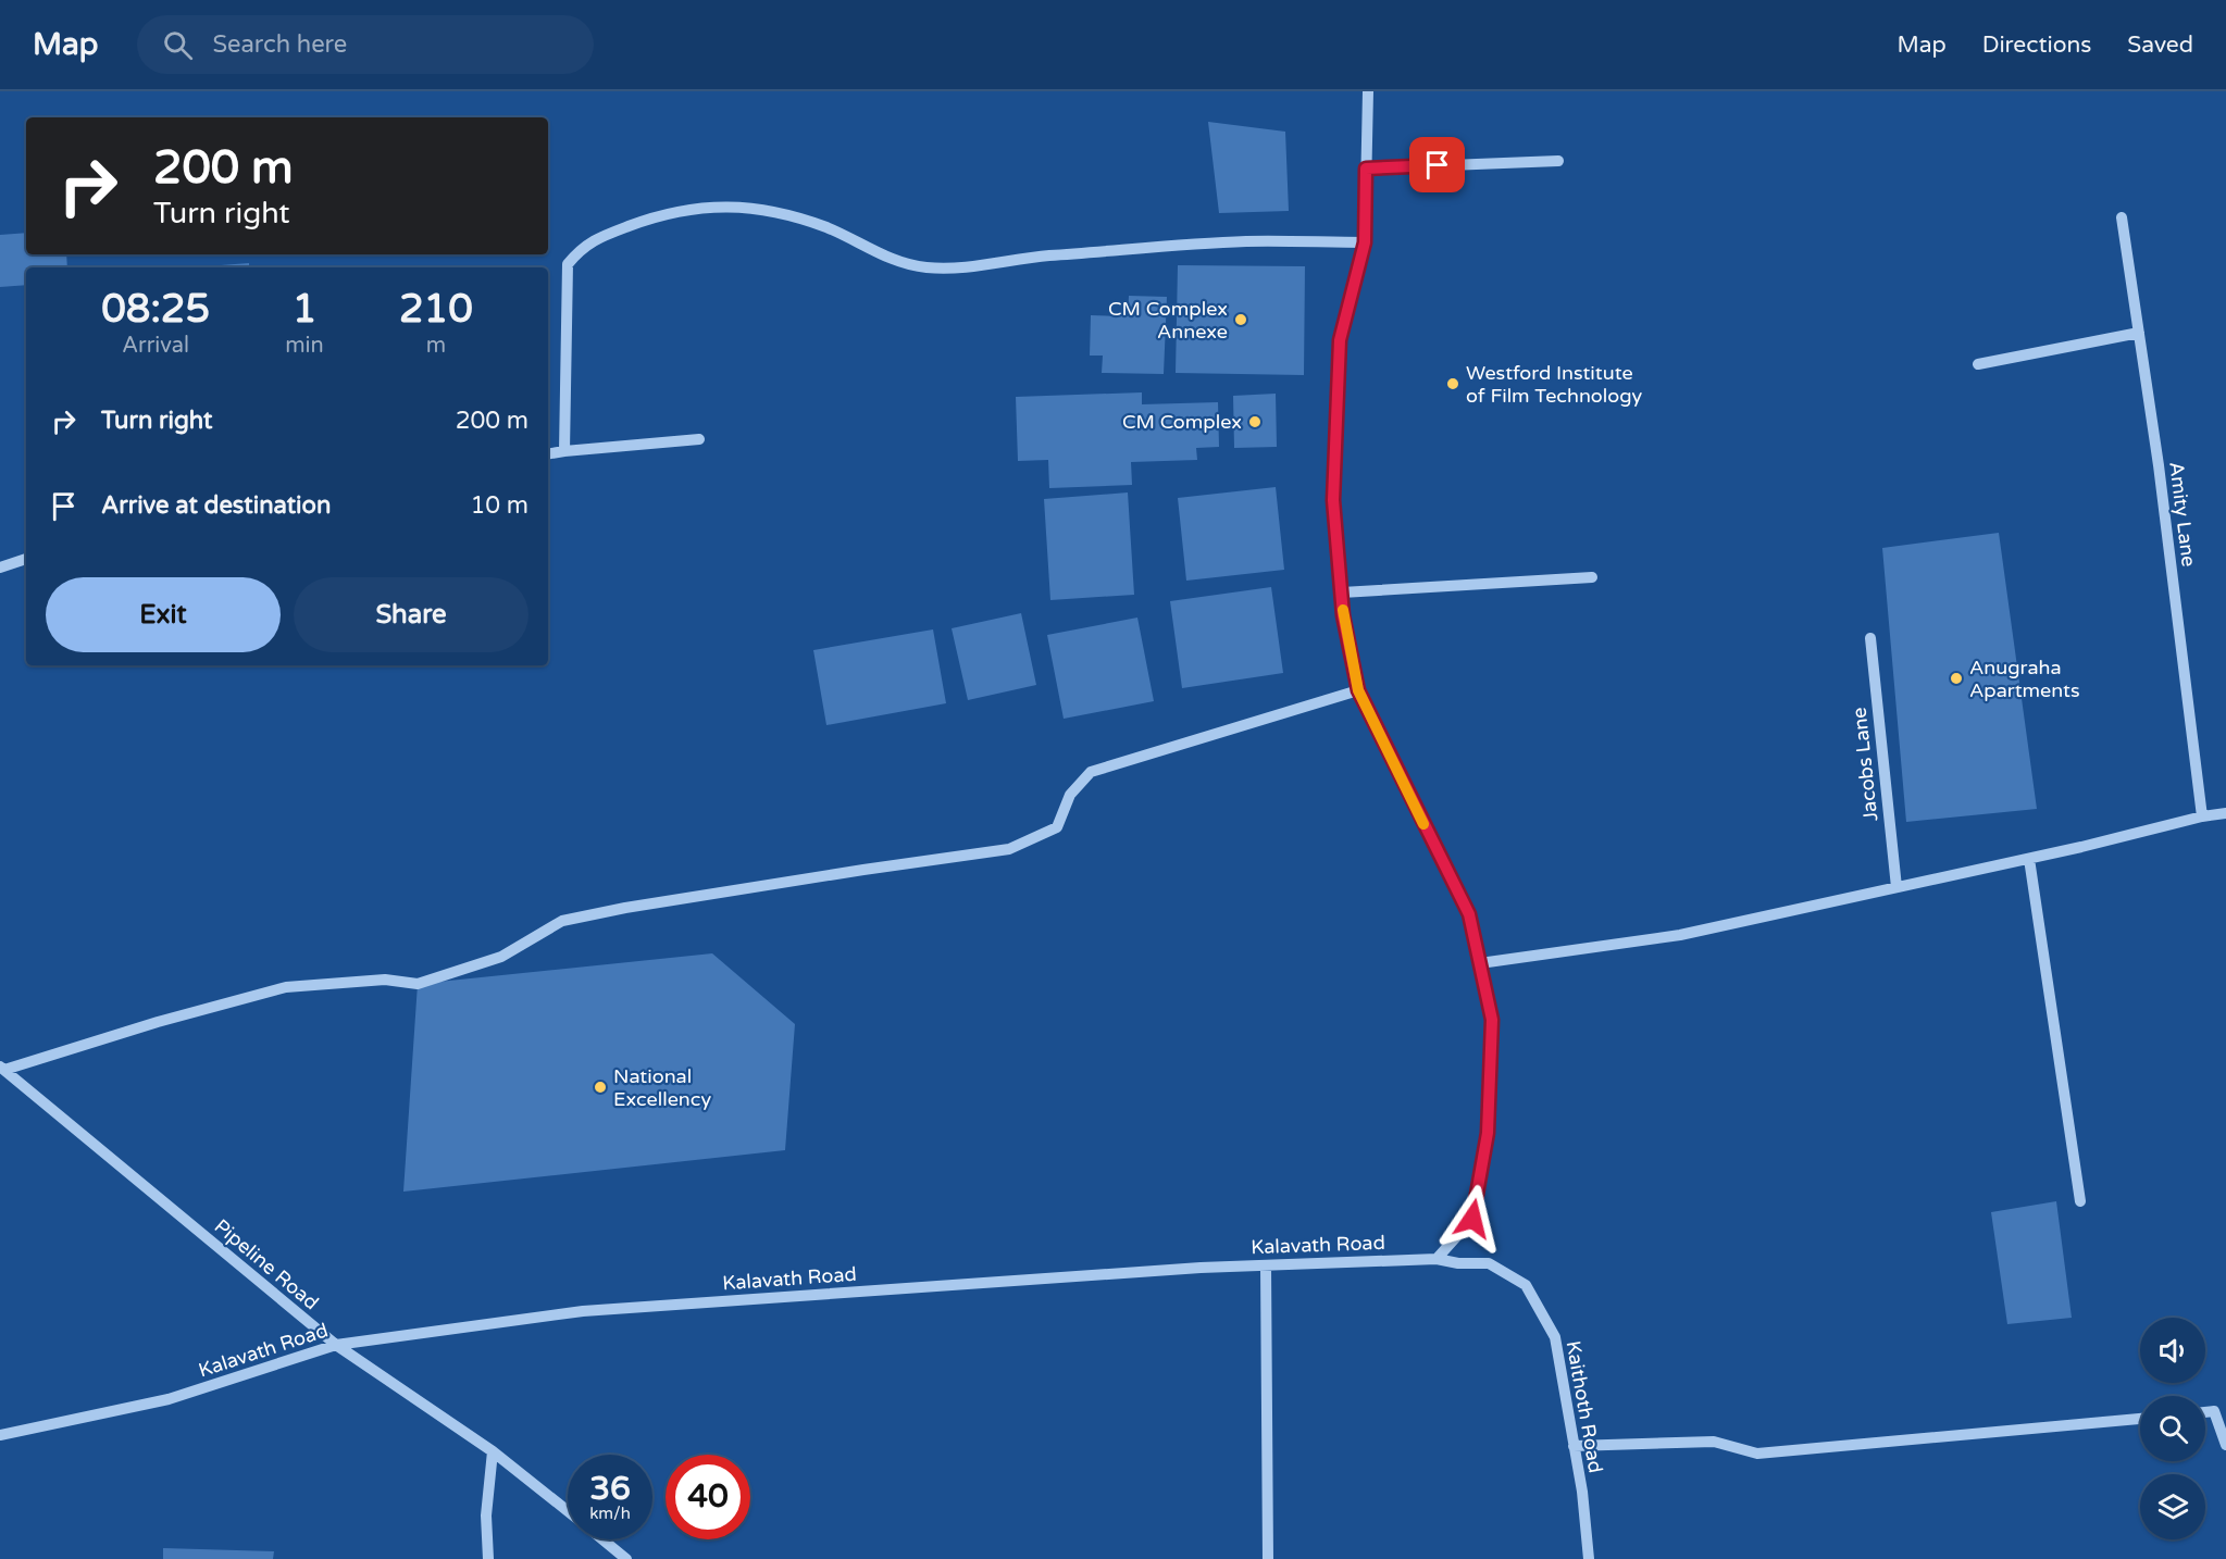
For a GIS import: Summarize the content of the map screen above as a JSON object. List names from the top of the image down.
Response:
{
  "streets": {
    "street": [
      "Amity Lane",
      "Jacobs Lane",
      "Kalavath Road",
      "Pipeline Road",
      "Kaithoth Road"
    ]
  },
  "crossings": [
    ["Kalavath Road", "Pipeline Road"],
    ["Kalavath Road", "Kaithoth Road"]
  ],
  "places": [
    "CM Complex Annexe",
    "Westford Institute of Film Technology",
    "CM Complex",
    "Anugraha Apartments",
    "National Excellency"
  ],
  "page": {
    "header": "Map",
    "search": "Search here",
    "nav": ["Map", "Directions", "Saved"],
    "turn": ["200 m", "Turn right"],
    "eta": [
      "08:25",
      "Arrival",
      "1",
      "min",
      "210",
      "m"
    ],
    "list": [
      {
        "name": "Turn right",
        "value": "200 m"
      },
      {
        "name": "Arrive at destination",
        "value": "10 m"
      }
    ],
    "buttons": ["Exit", "Share"],
    "speed": "36 km/h",
    "limit": "40"
  }
}
